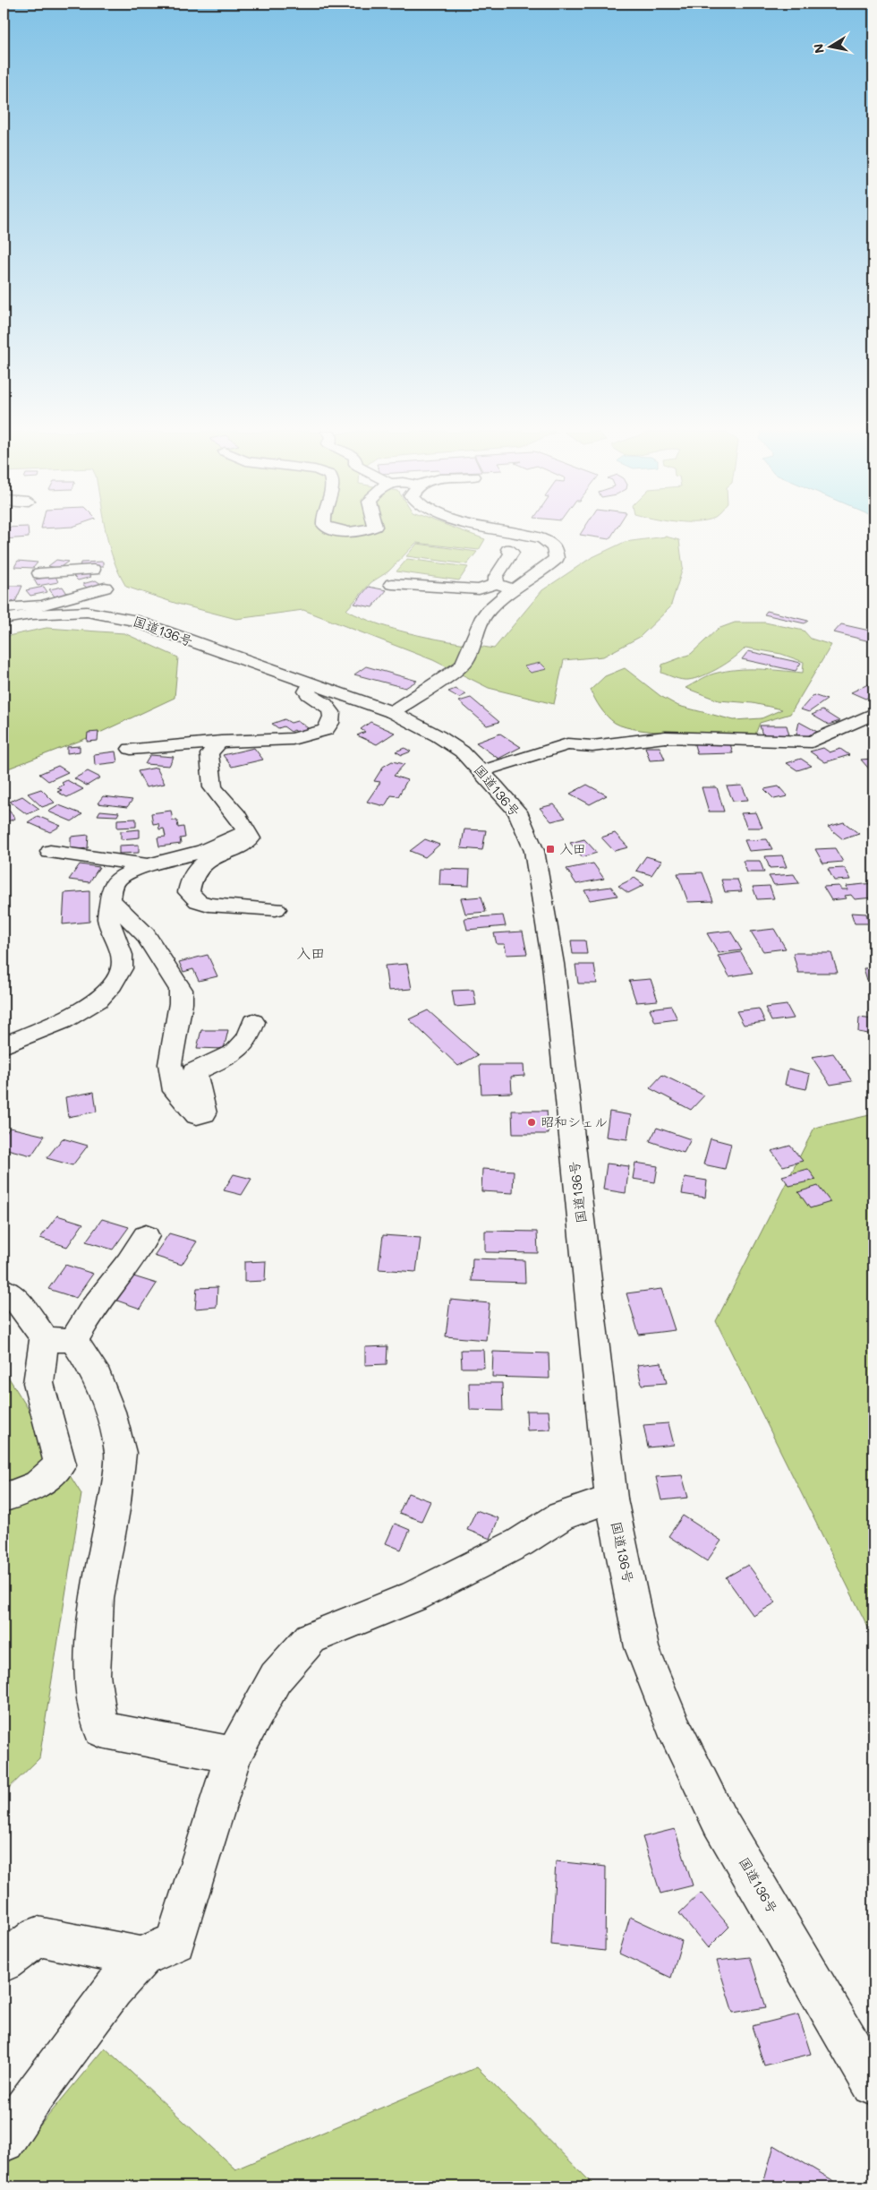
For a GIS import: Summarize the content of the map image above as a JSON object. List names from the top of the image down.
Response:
{
  "streets": {
    "main road": ["国道136号"]
  },
  "districts": ["入田"],
  "places": {
    "transit": ["入田"],
    "other": ["昭和シェル"]
  },
  "north": "left"
}
